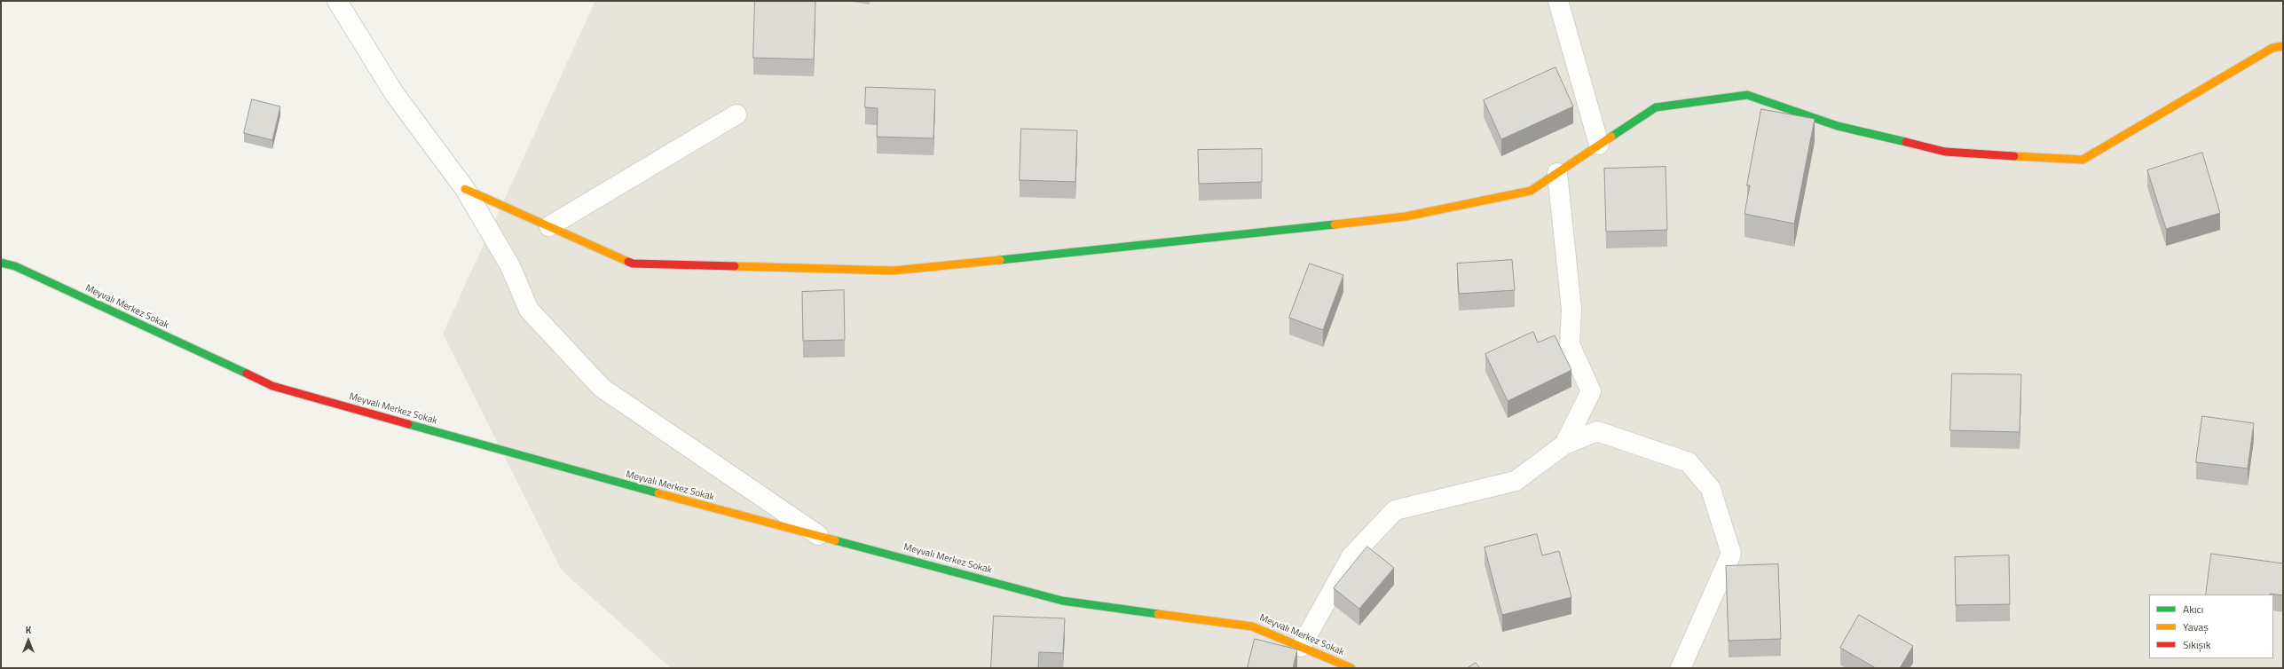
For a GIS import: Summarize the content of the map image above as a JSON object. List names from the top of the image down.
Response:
{
  "streets": {
    "street": ["Meyvalı Merkez Sokak"]
  },
  "legend": ["Akıcı", "Yavaş", "Sıkışık"],
  "north": "top"
}
